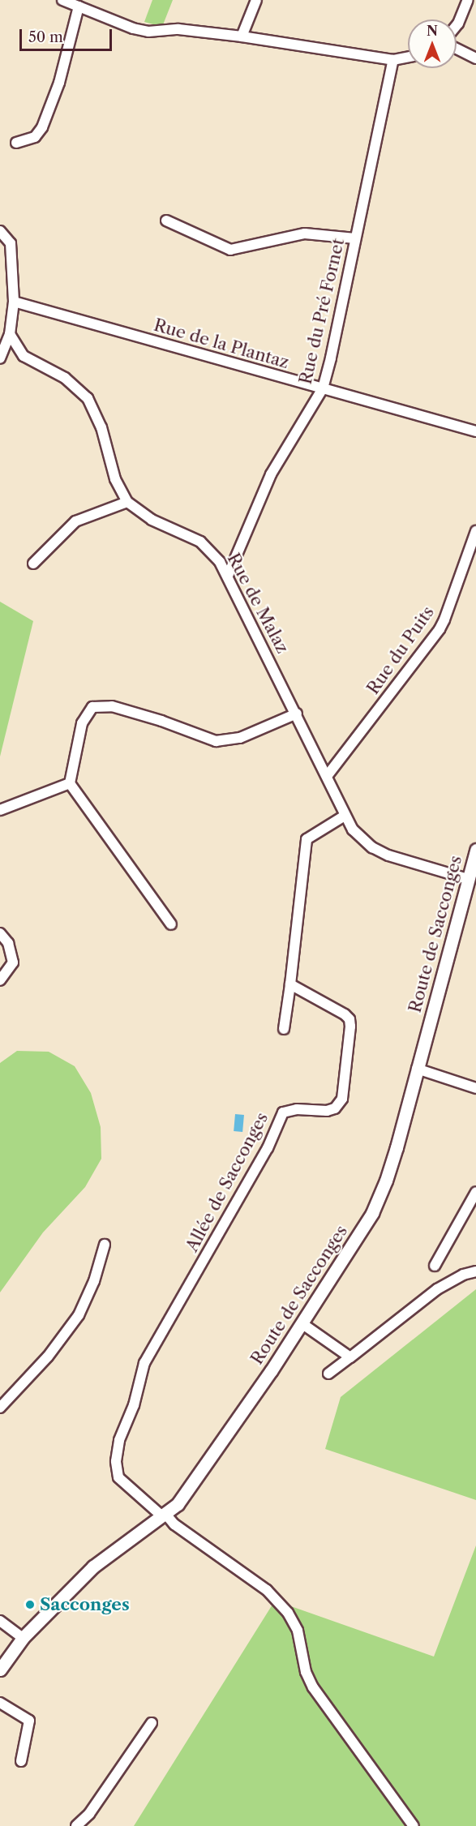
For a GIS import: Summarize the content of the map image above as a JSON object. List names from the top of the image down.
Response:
{
  "streets": {
    "street": [
      "Rue du Pré Fornet",
      "Rue de la Plantaz",
      "Rue de Malaz",
      "Rue du Puits",
      "Route de Sacconges",
      "Allée de Sacconges"
    ]
  },
  "crossings": [
    ["Rue du Pré Fornet", "Rue de la Plantaz"],
    ["Rue du Pré Fornet", "Rue de Malaz"],
    ["Rue de Malaz", "Rue du Puits"],
    ["Rue de Malaz", "Route de Sacconges"],
    ["Route de Sacconges", "Allée de Sacconges"]
  ],
  "places": ["Sacconges"],
  "scale_bar": "50 m",
  "north": "top"
}
